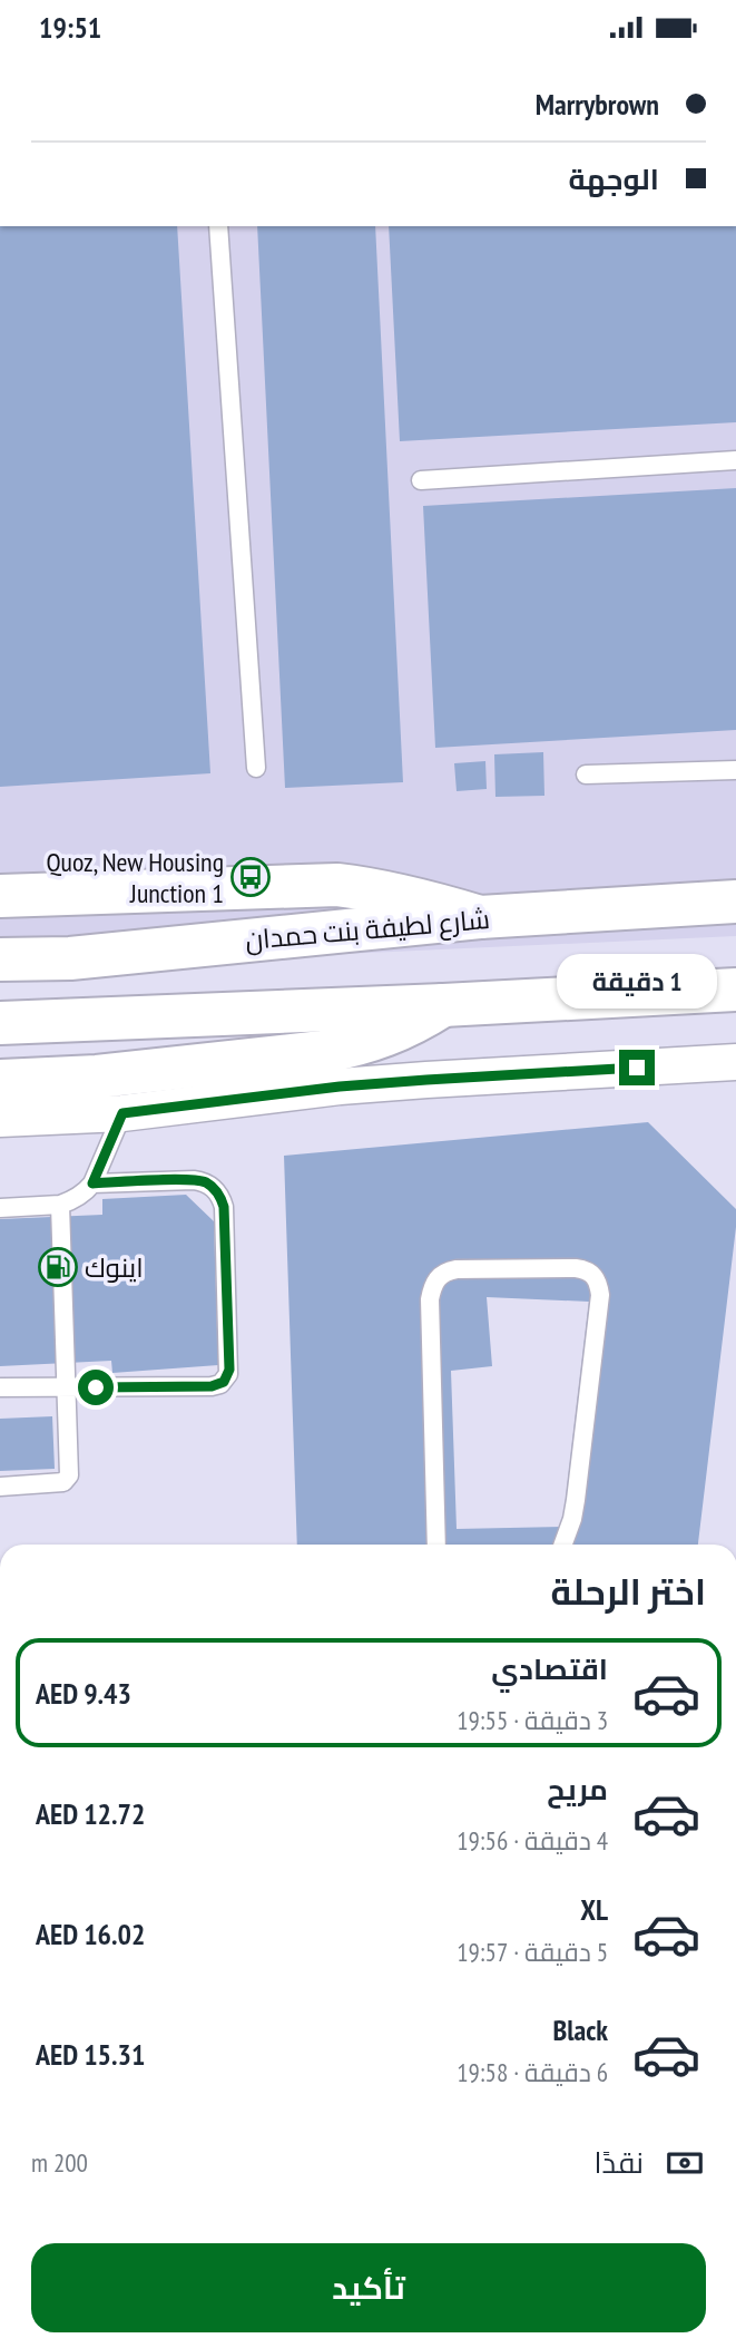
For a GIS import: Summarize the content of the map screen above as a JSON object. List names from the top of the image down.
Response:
{
  "streets": {
    "main road": ["شارع لطيفة بنت حمدان"]
  },
  "places": {
    "bus stop": ["Quoz, New Housing Junction 1"],
    "fuel station": ["اينوك"]
  },
  "page": {
    "status": "19:51",
    "banner": ["Marrybrown", "الوجهة"],
    "bubble": "1 دقيقة",
    "heading": "اختر الرحلة",
    "list": [
      {
        "name": "اقتصادي",
        "note": "3 دقيقة · 19:55",
        "value": "AED 9.43"
      },
      {
        "name": "مريح",
        "note": "4 دقيقة · 19:56",
        "value": "AED 12.72"
      },
      {
        "name": "XL",
        "note": "5 دقيقة · 19:57",
        "value": "AED 16.02"
      },
      {
        "name": "Black",
        "note": "6 دقيقة · 19:58",
        "value": "AED 15.31"
      }
    ],
    "pay": ["نقدًا", "200 m"],
    "buttons": "تأكيد"
  }
}
